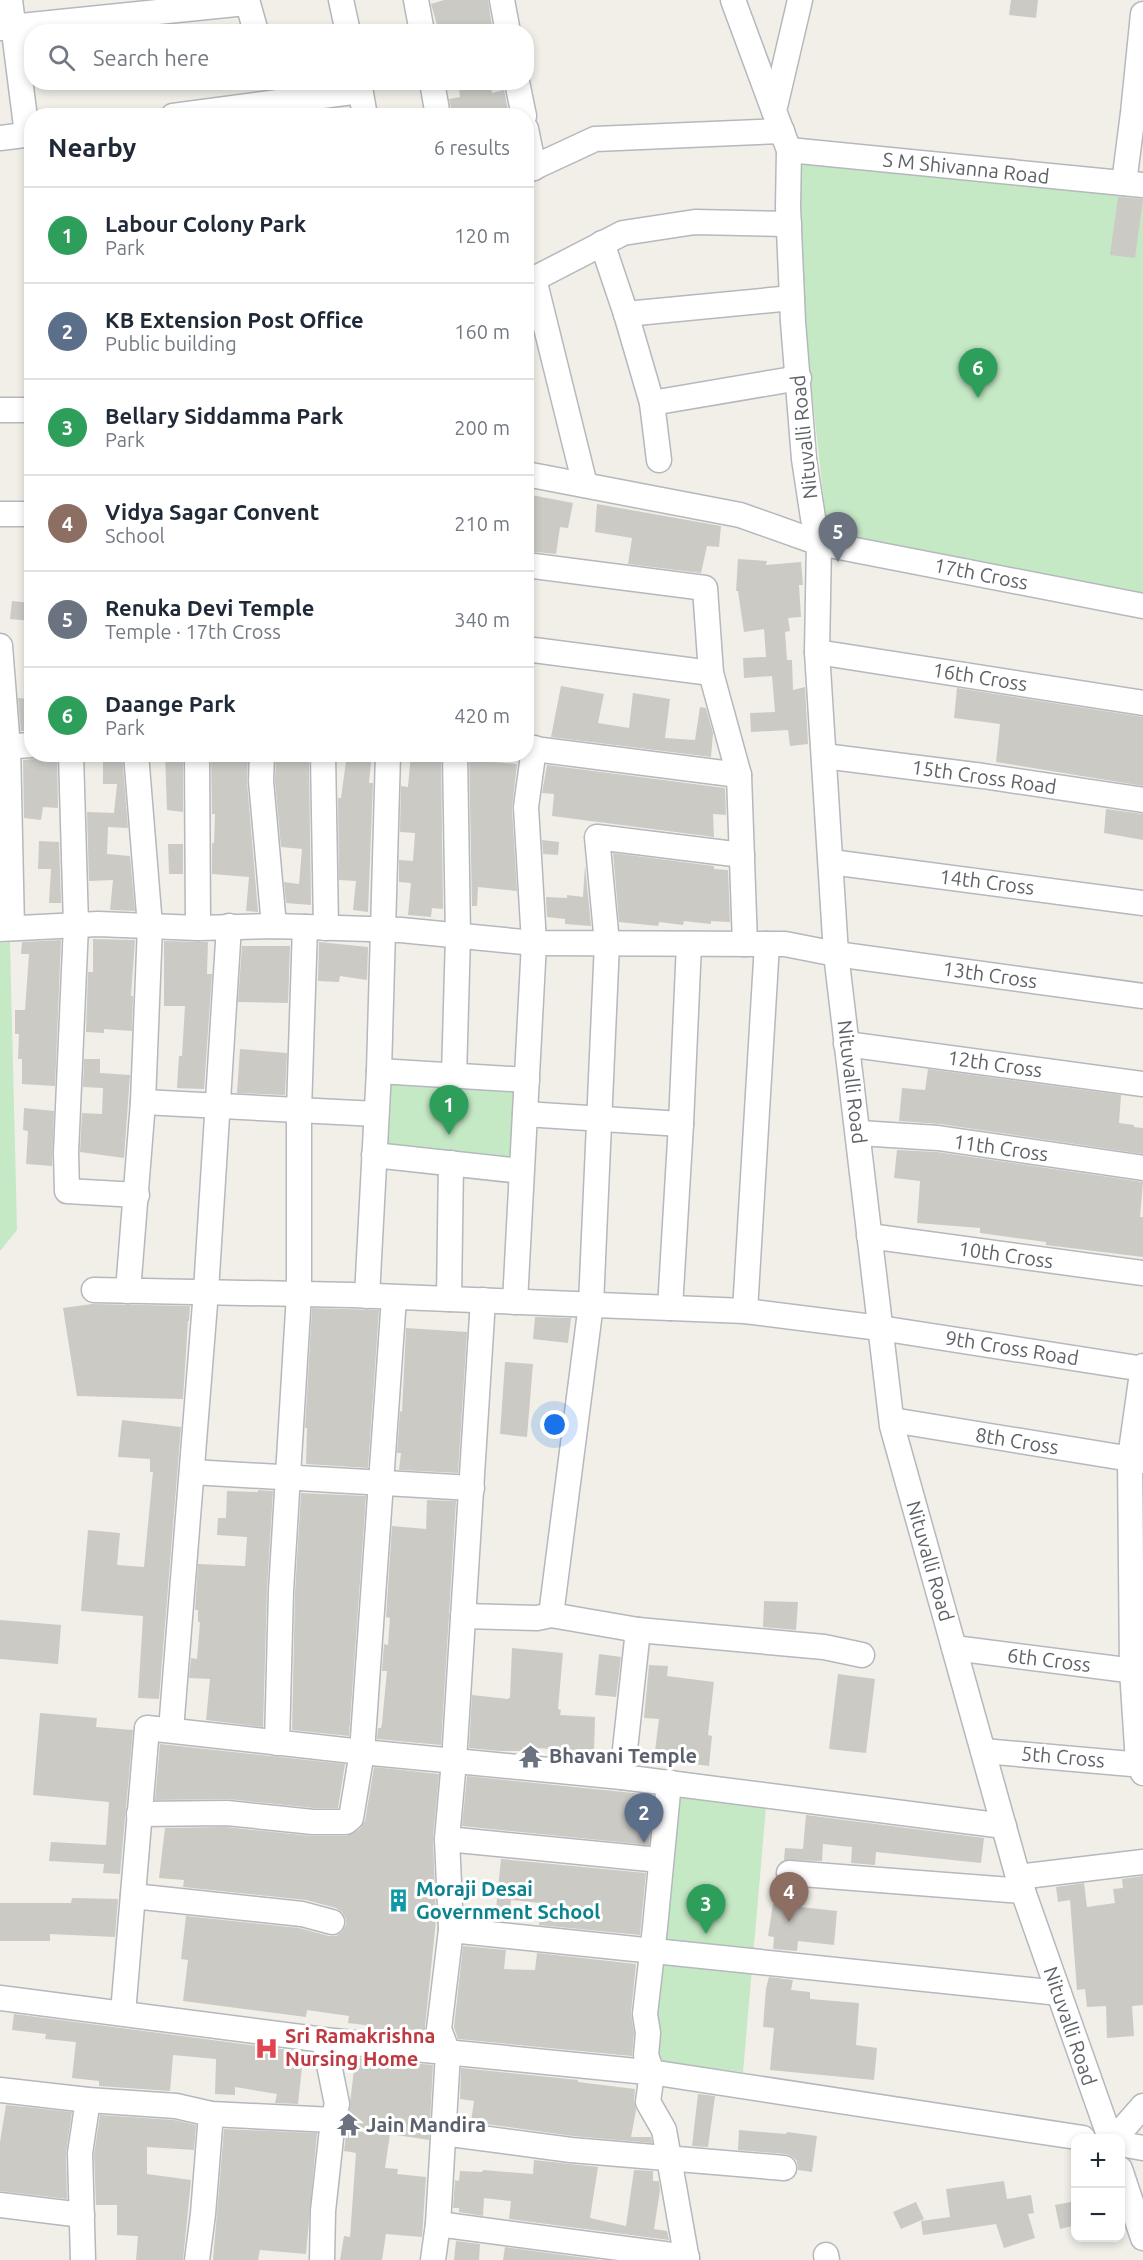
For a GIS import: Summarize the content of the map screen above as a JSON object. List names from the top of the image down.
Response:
{
  "streets": {
    "street": [
      "S M Shivanna Road",
      "Nituvalli Road",
      "17th Cross",
      "16th Cross",
      "15th Cross Road",
      "14th Cross",
      "13th Cross",
      "12th Cross",
      "11th Cross",
      "10th Cross",
      "9th Cross Road",
      "8th Cross",
      "6th Cross",
      "5th Cross"
    ]
  },
  "crossings": [
    ["S M Shivanna Road", "Nituvalli Road"],
    ["Nituvalli Road", "17th Cross"],
    ["Nituvalli Road", "16th Cross"],
    ["Nituvalli Road", "15th Cross Road"],
    ["Nituvalli Road", "14th Cross"],
    ["Nituvalli Road", "13th Cross"],
    ["Nituvalli Road", "12th Cross"],
    ["Nituvalli Road", "11th Cross"],
    ["Nituvalli Road", "10th Cross"],
    ["Nituvalli Road", "9th Cross Road"],
    ["Nituvalli Road", "8th Cross"],
    ["Nituvalli Road", "6th Cross"],
    ["Nituvalli Road", "5th Cross"]
  ],
  "places": {
    "temple": ["Bhavani Temple", "Jain Mandira"],
    "building": ["Moraji Desai Government School"],
    "hospital": ["Sri Ramakrishna Nursing Home"]
  },
  "page": {
    "search": "Search here",
    "heading": ["Nearby", "6 results"],
    "list": [
      {
        "mark": "1",
        "name": "Labour Colony Park",
        "note": "Park",
        "value": "120 m"
      },
      {
        "mark": "2",
        "name": "KB Extension Post Office",
        "note": "Public building",
        "value": "160 m"
      },
      {
        "mark": "3",
        "name": "Bellary Siddamma Park",
        "note": "Park",
        "value": "200 m"
      },
      {
        "mark": "4",
        "name": "Vidya Sagar Convent",
        "note": "School",
        "value": "210 m"
      },
      {
        "mark": "5",
        "name": "Renuka Devi Temple",
        "note": "Temple · 17th Cross",
        "value": "340 m"
      },
      {
        "mark": "6",
        "name": "Daange Park",
        "note": "Park",
        "value": "420 m"
      }
    ],
    "pins": [
      "6",
      "5",
      "1",
      "2",
      "4",
      "3"
    ],
    "map_buttons": ["+", "−"]
  }
}
